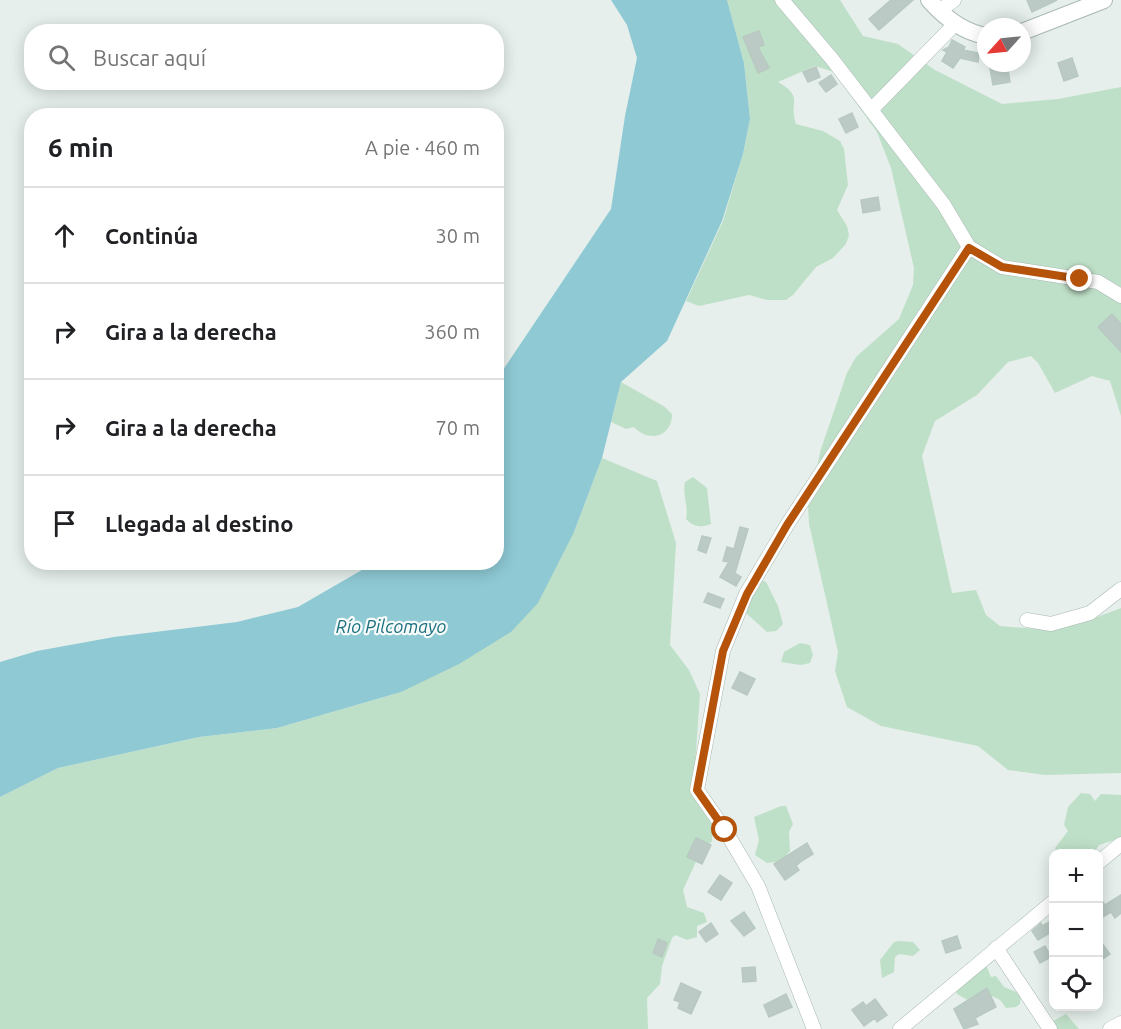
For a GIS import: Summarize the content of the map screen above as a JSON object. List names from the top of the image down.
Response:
{
  "water": ["Río Pilcomayo"],
  "north": "bottom left",
  "page": {
    "search": "Buscar aquí",
    "heading": ["6 min", "A pie · 460 m"],
    "list": [
      ["Continúa", "30 m"],
      ["Gira a la derecha", "360 m"],
      ["Gira a la derecha", "70 m"],
      "Llegada al destino"
    ],
    "map_buttons": ["+", "−"]
  }
}
